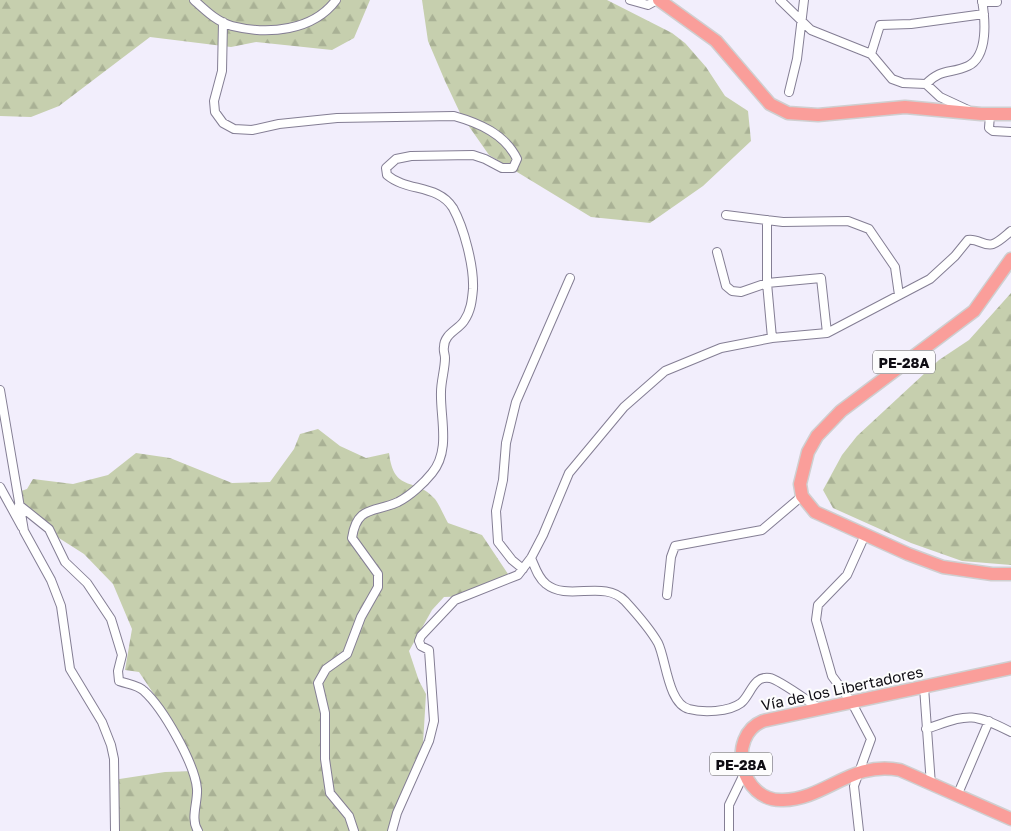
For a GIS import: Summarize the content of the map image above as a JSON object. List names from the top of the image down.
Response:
{
  "streets": {
    "highway": ["PE-28A", "Vía de los Libertadores"]
  },
  "crossings": [
    ["PE-28A", "Vía de los Libertadores"]
  ]
}
